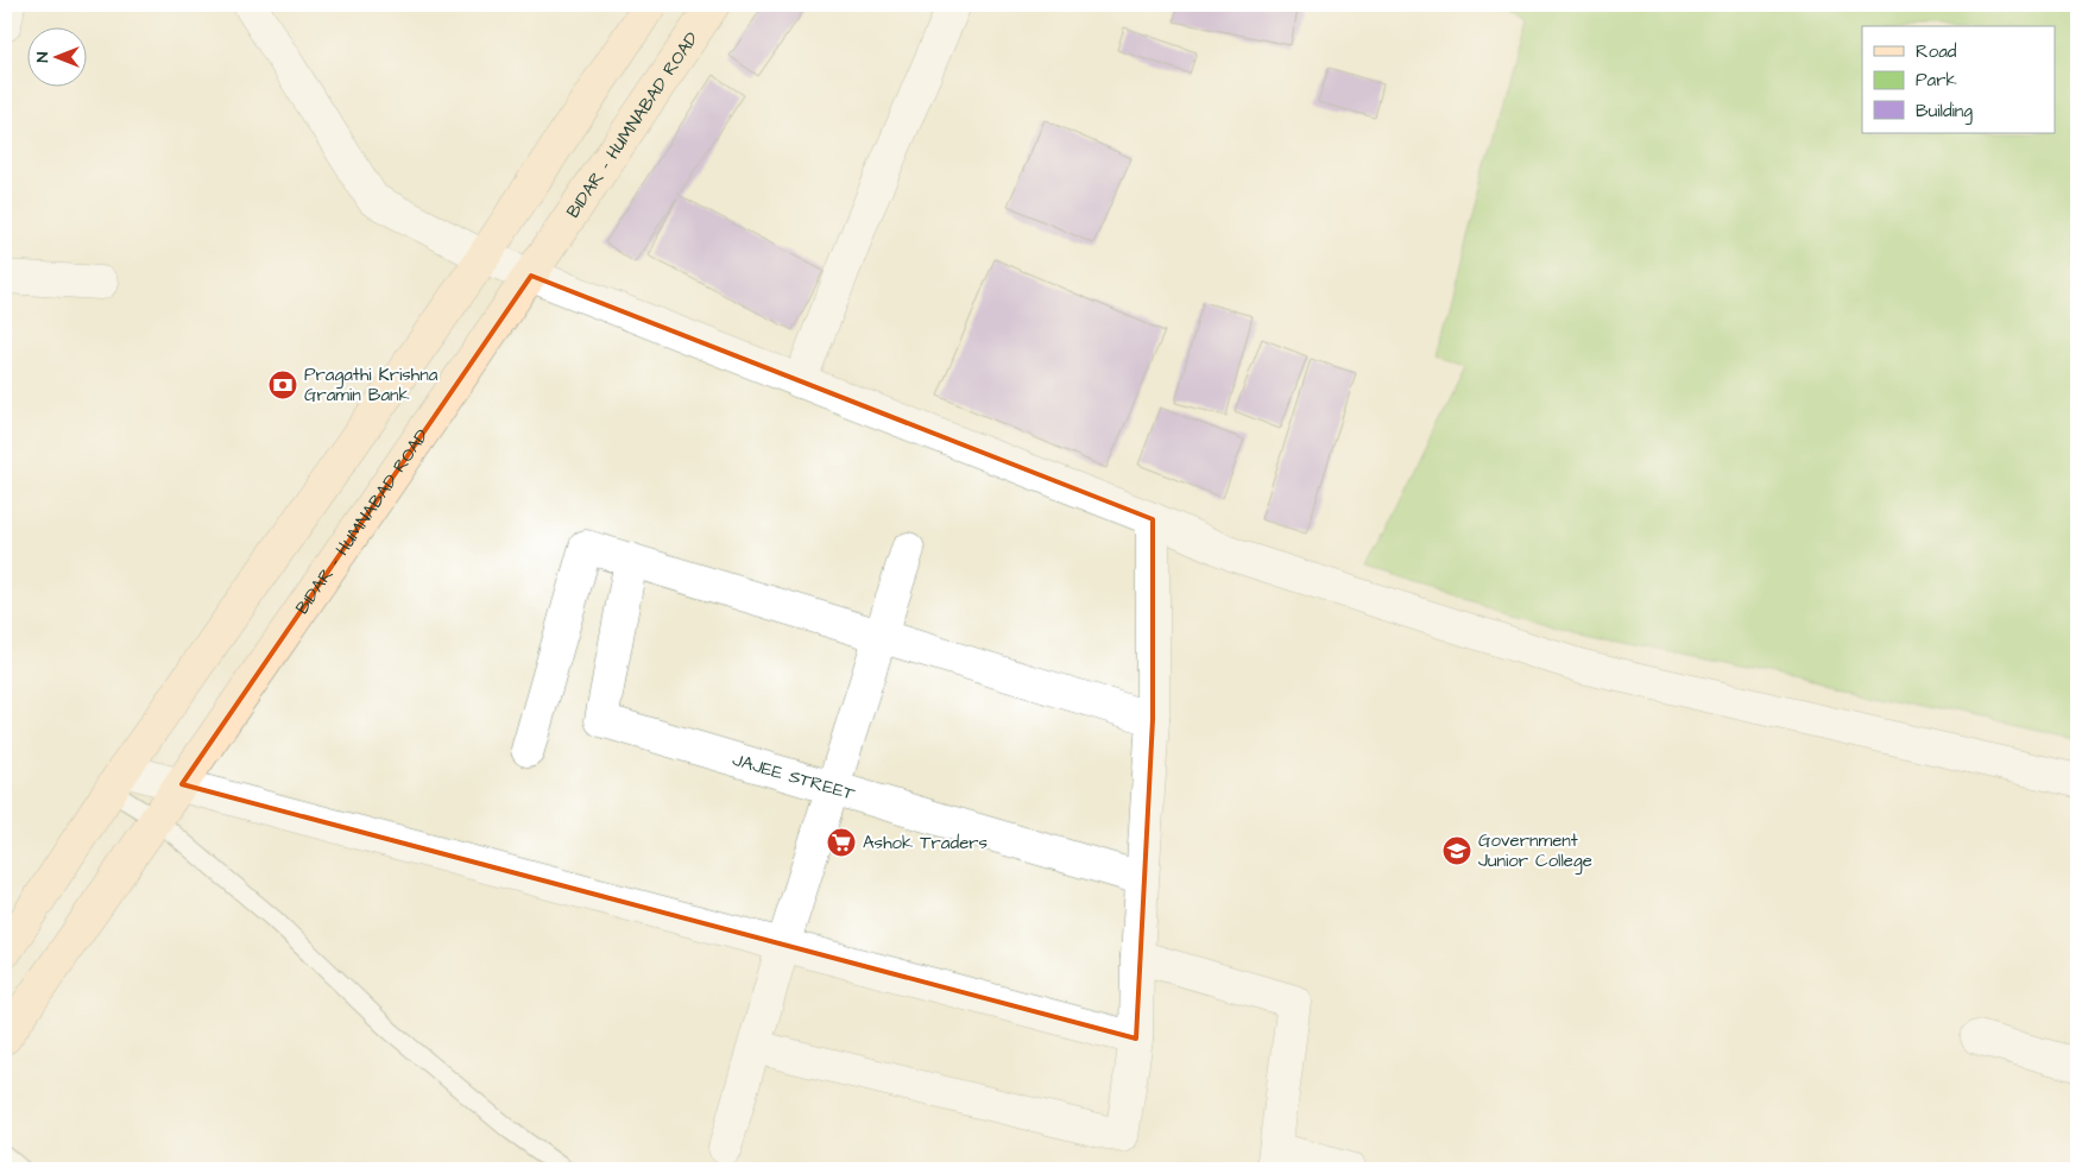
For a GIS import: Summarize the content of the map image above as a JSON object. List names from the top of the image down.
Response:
{
  "streets": {
    "main road": ["BIDAR - HUMNABAD ROAD"],
    "street": ["JAJEE STREET"]
  },
  "places": {
    "bank": ["Pragathi Krishna Gramin Bank"],
    "supermarket": ["Ashok Traders"],
    "school or university": ["Government Junior College"]
  },
  "legend": ["Road", "Park", "Building"],
  "north": "left"
}
